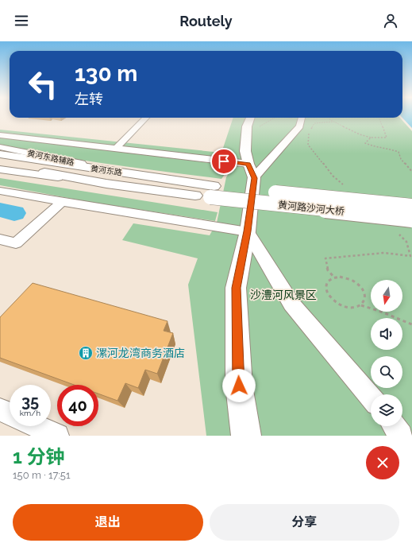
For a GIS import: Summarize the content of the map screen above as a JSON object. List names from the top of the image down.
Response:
{
  "streets": {
    "main road": ["黄河东路", "黄河路沙河大桥"],
    "street": ["黄河东路辅路"]
  },
  "crossings": [
    ["黄河东路辅路", "黄河东路"],
    ["黄河东路", "黄河路沙河大桥"]
  ],
  "parks": ["沙澧河风景区"],
  "places": {
    "building": ["漯河龙湾商务酒店"]
  },
  "north": "bottom",
  "page": {
    "header": "Routely",
    "turn": ["130 m", "左转"],
    "speed": "35 km/h",
    "limit": "40",
    "heading": ["1 分钟", "150 m · 17:51"],
    "buttons": ["退出", "分享"]
  }
}
